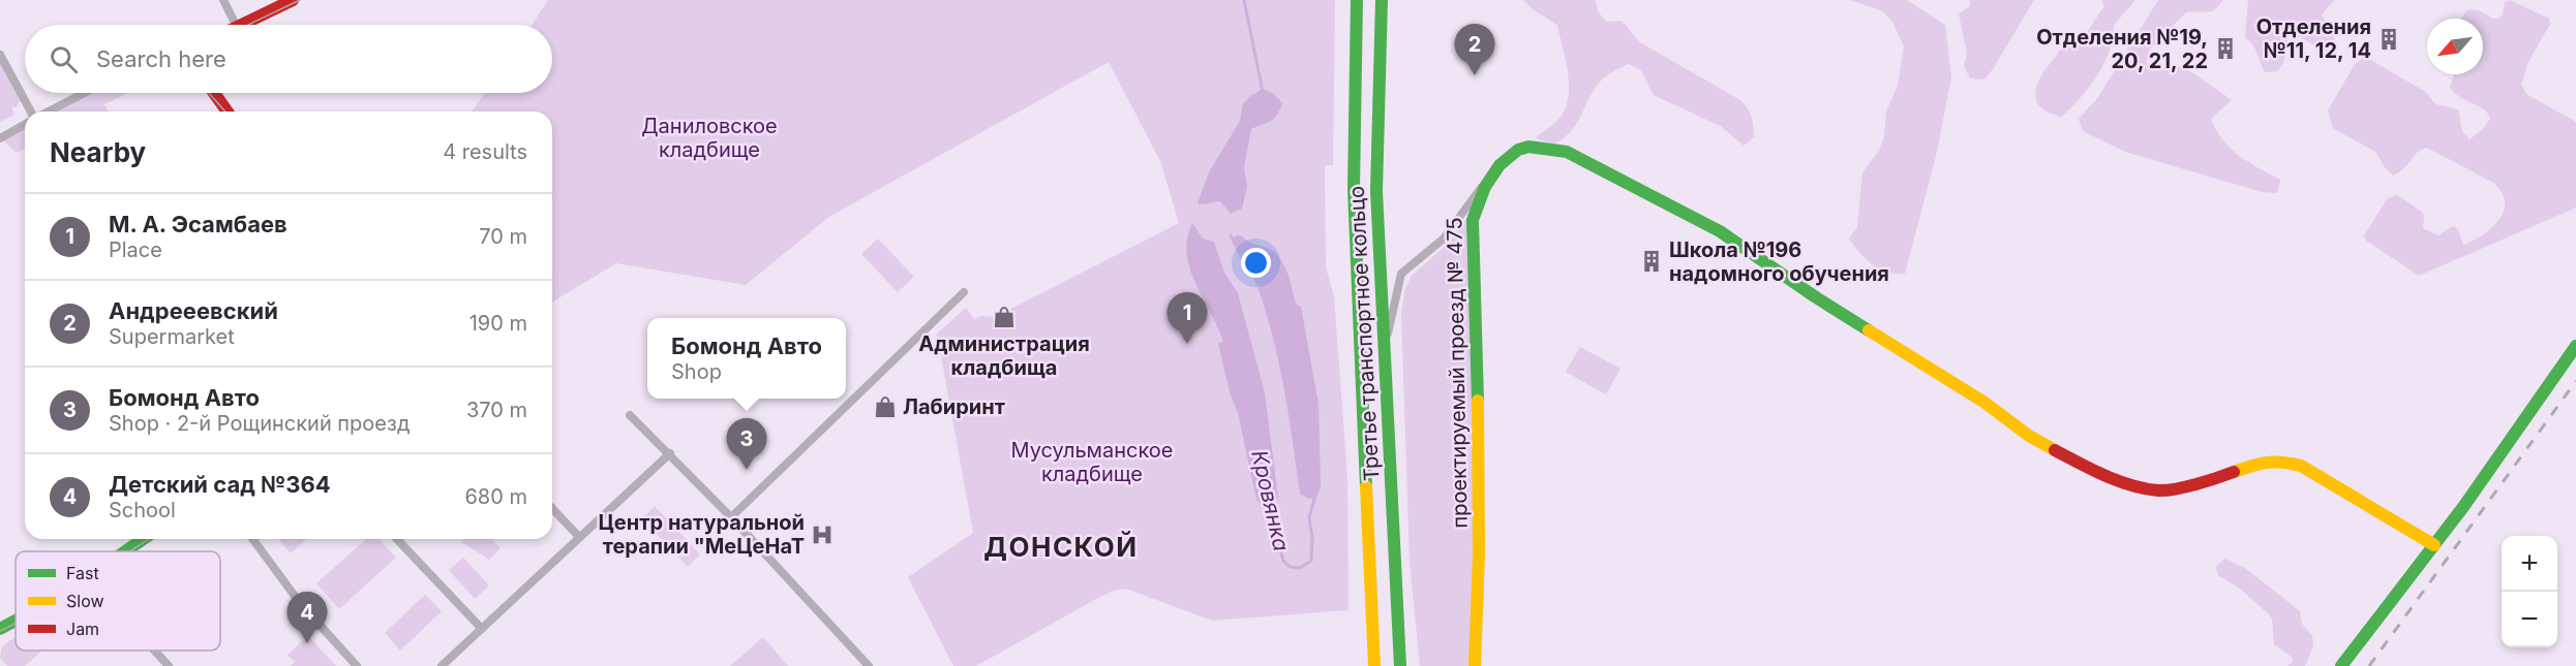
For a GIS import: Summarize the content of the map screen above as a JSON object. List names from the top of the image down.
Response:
{
  "streets": {
    "street": ["Третье транспортное кольцо", "проектируемый проезд № 475"]
  },
  "districts": ["ДОНСКОЙ"],
  "water": ["Кровянка"],
  "parks": ["Даниловское кладбище", "Мусульманское кладбище"],
  "places": {
    "building": ["Отделения №11, 12, 14", "Отделения №19, 20, 21, 22", "Школа №196 надомного обучения"],
    "shop": ["Администрация кладбища", "Лабиринт"],
    "hospital": ["Центр натуральной терапии \"МеЦеНаТ"]
  },
  "legend": ["Fast", "Slow", "Jam"],
  "north": "bottom left",
  "page": {
    "pins": [
      "2",
      "1",
      "3",
      "4"
    ],
    "search": "Search here",
    "heading": ["Nearby", "4 results"],
    "list": [
      {
        "mark": "1",
        "name": "М. А. Эсамбаев",
        "note": "Place",
        "value": "70 m"
      },
      {
        "mark": "2",
        "name": "Андрееевский",
        "note": "Supermarket",
        "value": "190 m"
      },
      {
        "mark": "3",
        "name": "Бомонд Авто",
        "note": "Shop · 2-й Рощинский проезд",
        "value": "370 m"
      },
      {
        "mark": "4",
        "name": "Детский сад №364",
        "note": "School",
        "value": "680 m"
      }
    ],
    "popup": ["Бомонд Авто", "Shop"],
    "map_buttons": ["+", "−"]
  }
}
